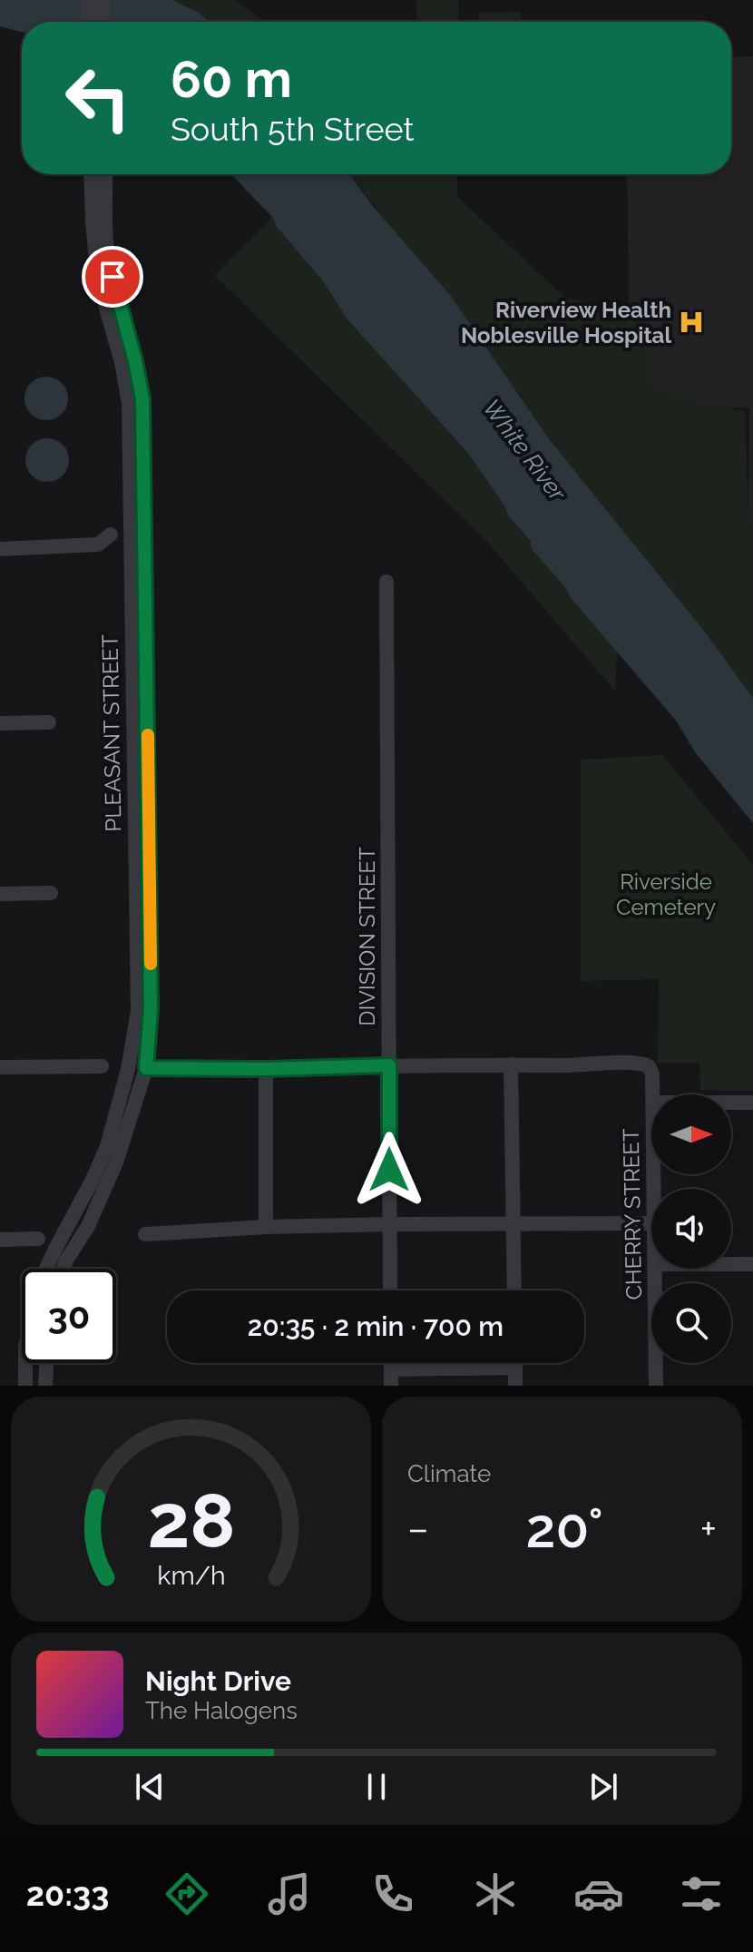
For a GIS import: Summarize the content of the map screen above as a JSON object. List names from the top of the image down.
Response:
{
  "streets": {
    "street": ["PLEASANT STREET", "DIVISION STREET", "CHERRY STREET"]
  },
  "water": ["White River"],
  "parks": ["Riverside Cemetery"],
  "places": {
    "hospital": ["Riverview Health Noblesville Hospital"]
  },
  "north": "right",
  "page": {
    "turn": ["60 m", "South 5th Street"],
    "limit": "30",
    "trip": "20:35 · 2 min · 700 m",
    "tile": "Climate",
    "heat": ["−", "20°", "+"],
    "song": ["Night Drive", "The Halogens"],
    "tabs": "20:33",
    "gauge": ["28", "km/h"]
  }
}
